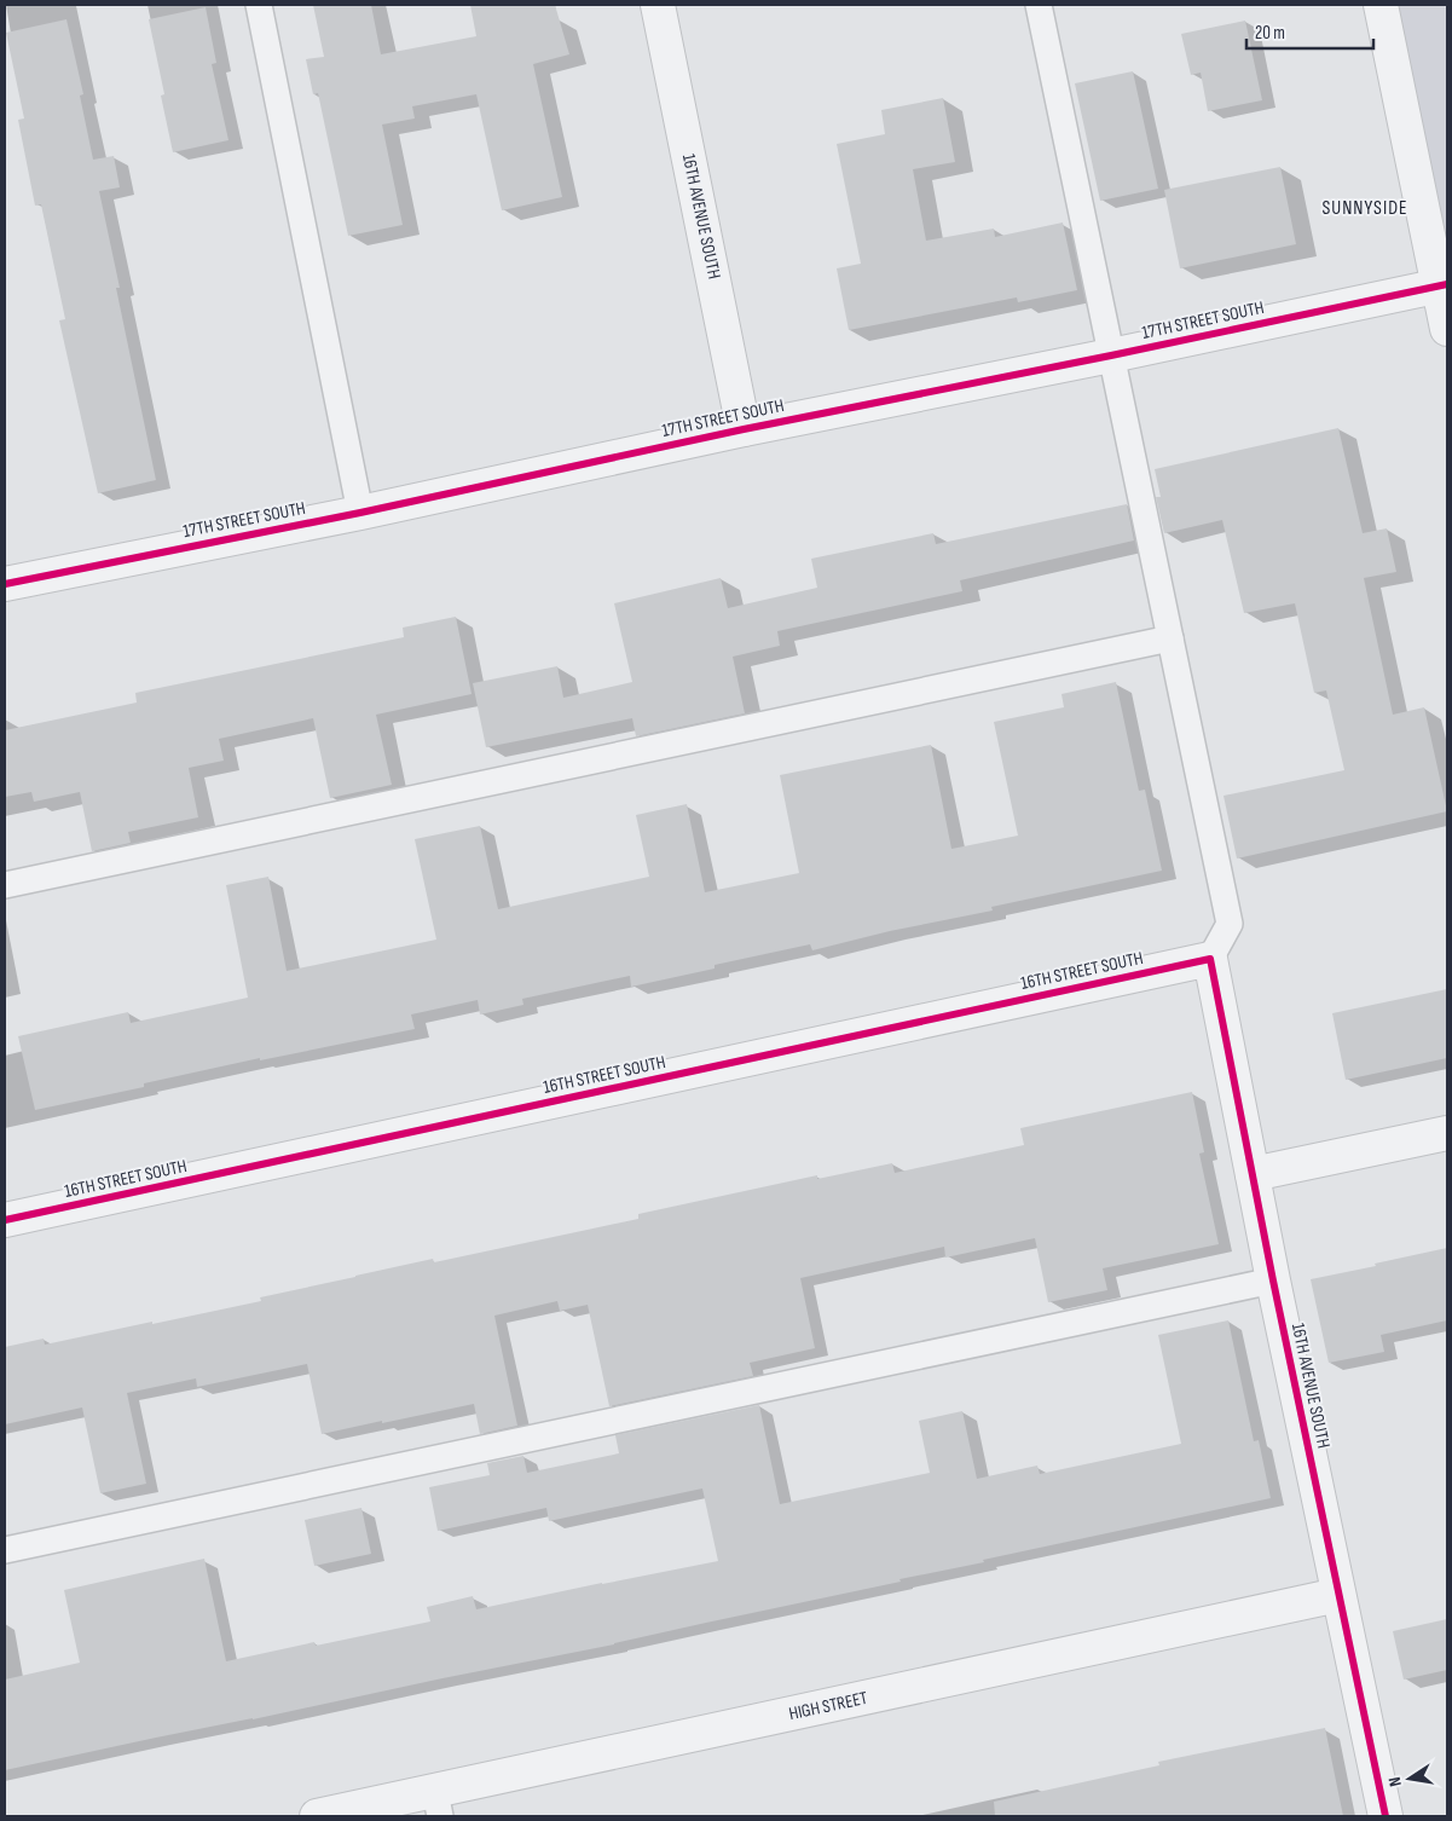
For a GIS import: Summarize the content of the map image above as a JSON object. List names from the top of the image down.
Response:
{
  "streets": {
    "street": [
      "16TH AVENUE SOUTH",
      "17TH STREET SOUTH",
      "16TH STREET SOUTH",
      "HIGH STREET"
    ]
  },
  "crossings": [
    ["16TH AVENUE SOUTH", "17TH STREET SOUTH"],
    ["16TH AVENUE SOUTH", "16TH STREET SOUTH"],
    ["16TH AVENUE SOUTH", "HIGH STREET"]
  ],
  "districts": ["SUNNYSIDE"],
  "scale_bar": "20 m",
  "north": "left"
}
